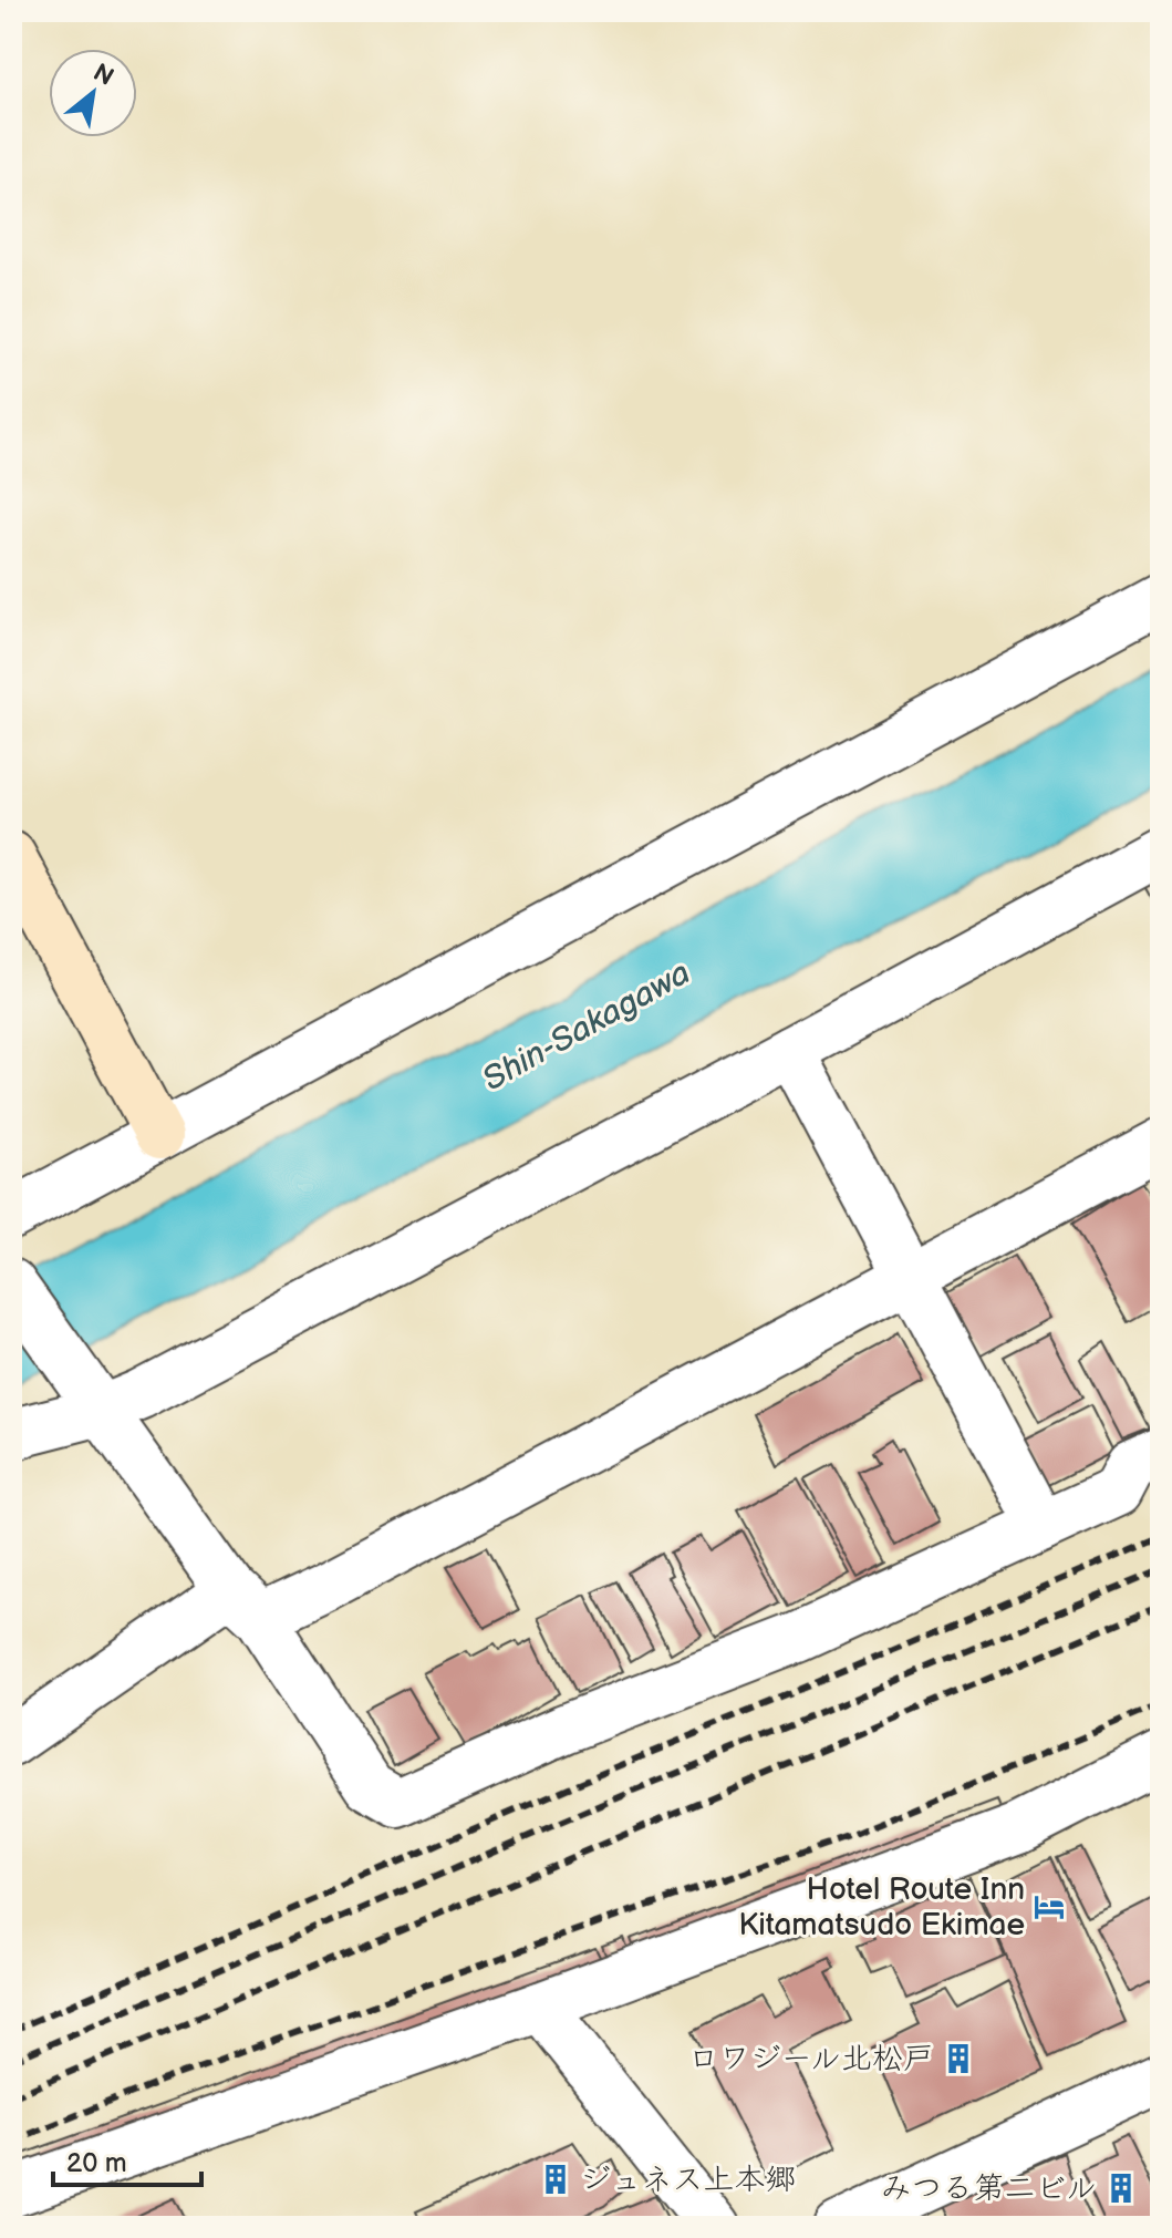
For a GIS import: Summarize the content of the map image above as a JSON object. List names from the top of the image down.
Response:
{
  "water": ["Shin-Sakagawa"],
  "places": {
    "hotel": ["Hotel Route Inn Kitamatsudo Ekimae"],
    "building": ["ロワジール北松戸", "ジュネス上本郷", "みつる第二ビル"]
  },
  "scale_bar": "20 m",
  "north": "top right"
}
